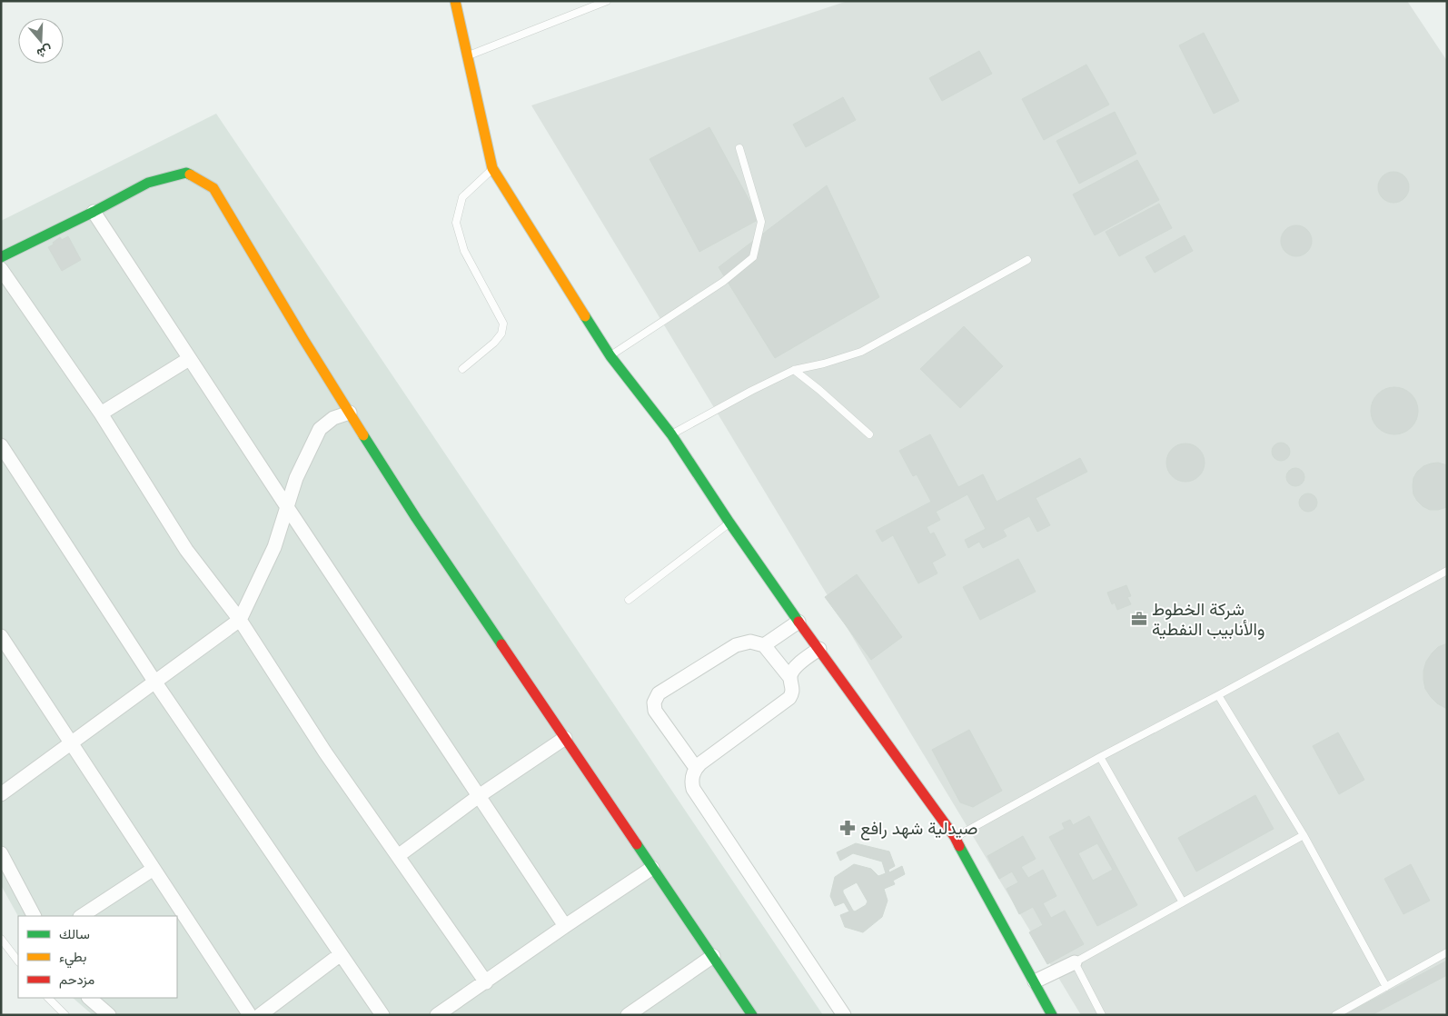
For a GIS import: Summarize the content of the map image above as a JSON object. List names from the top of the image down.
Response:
{
  "places": {
    "office": ["شركة الخطوط والأنابيب النفطية"],
    "pharmacy": ["صيدلية شهد رافع"]
  },
  "legend": ["سالك", "بطيء", "مزدحم"],
  "north": "bottom"
}
